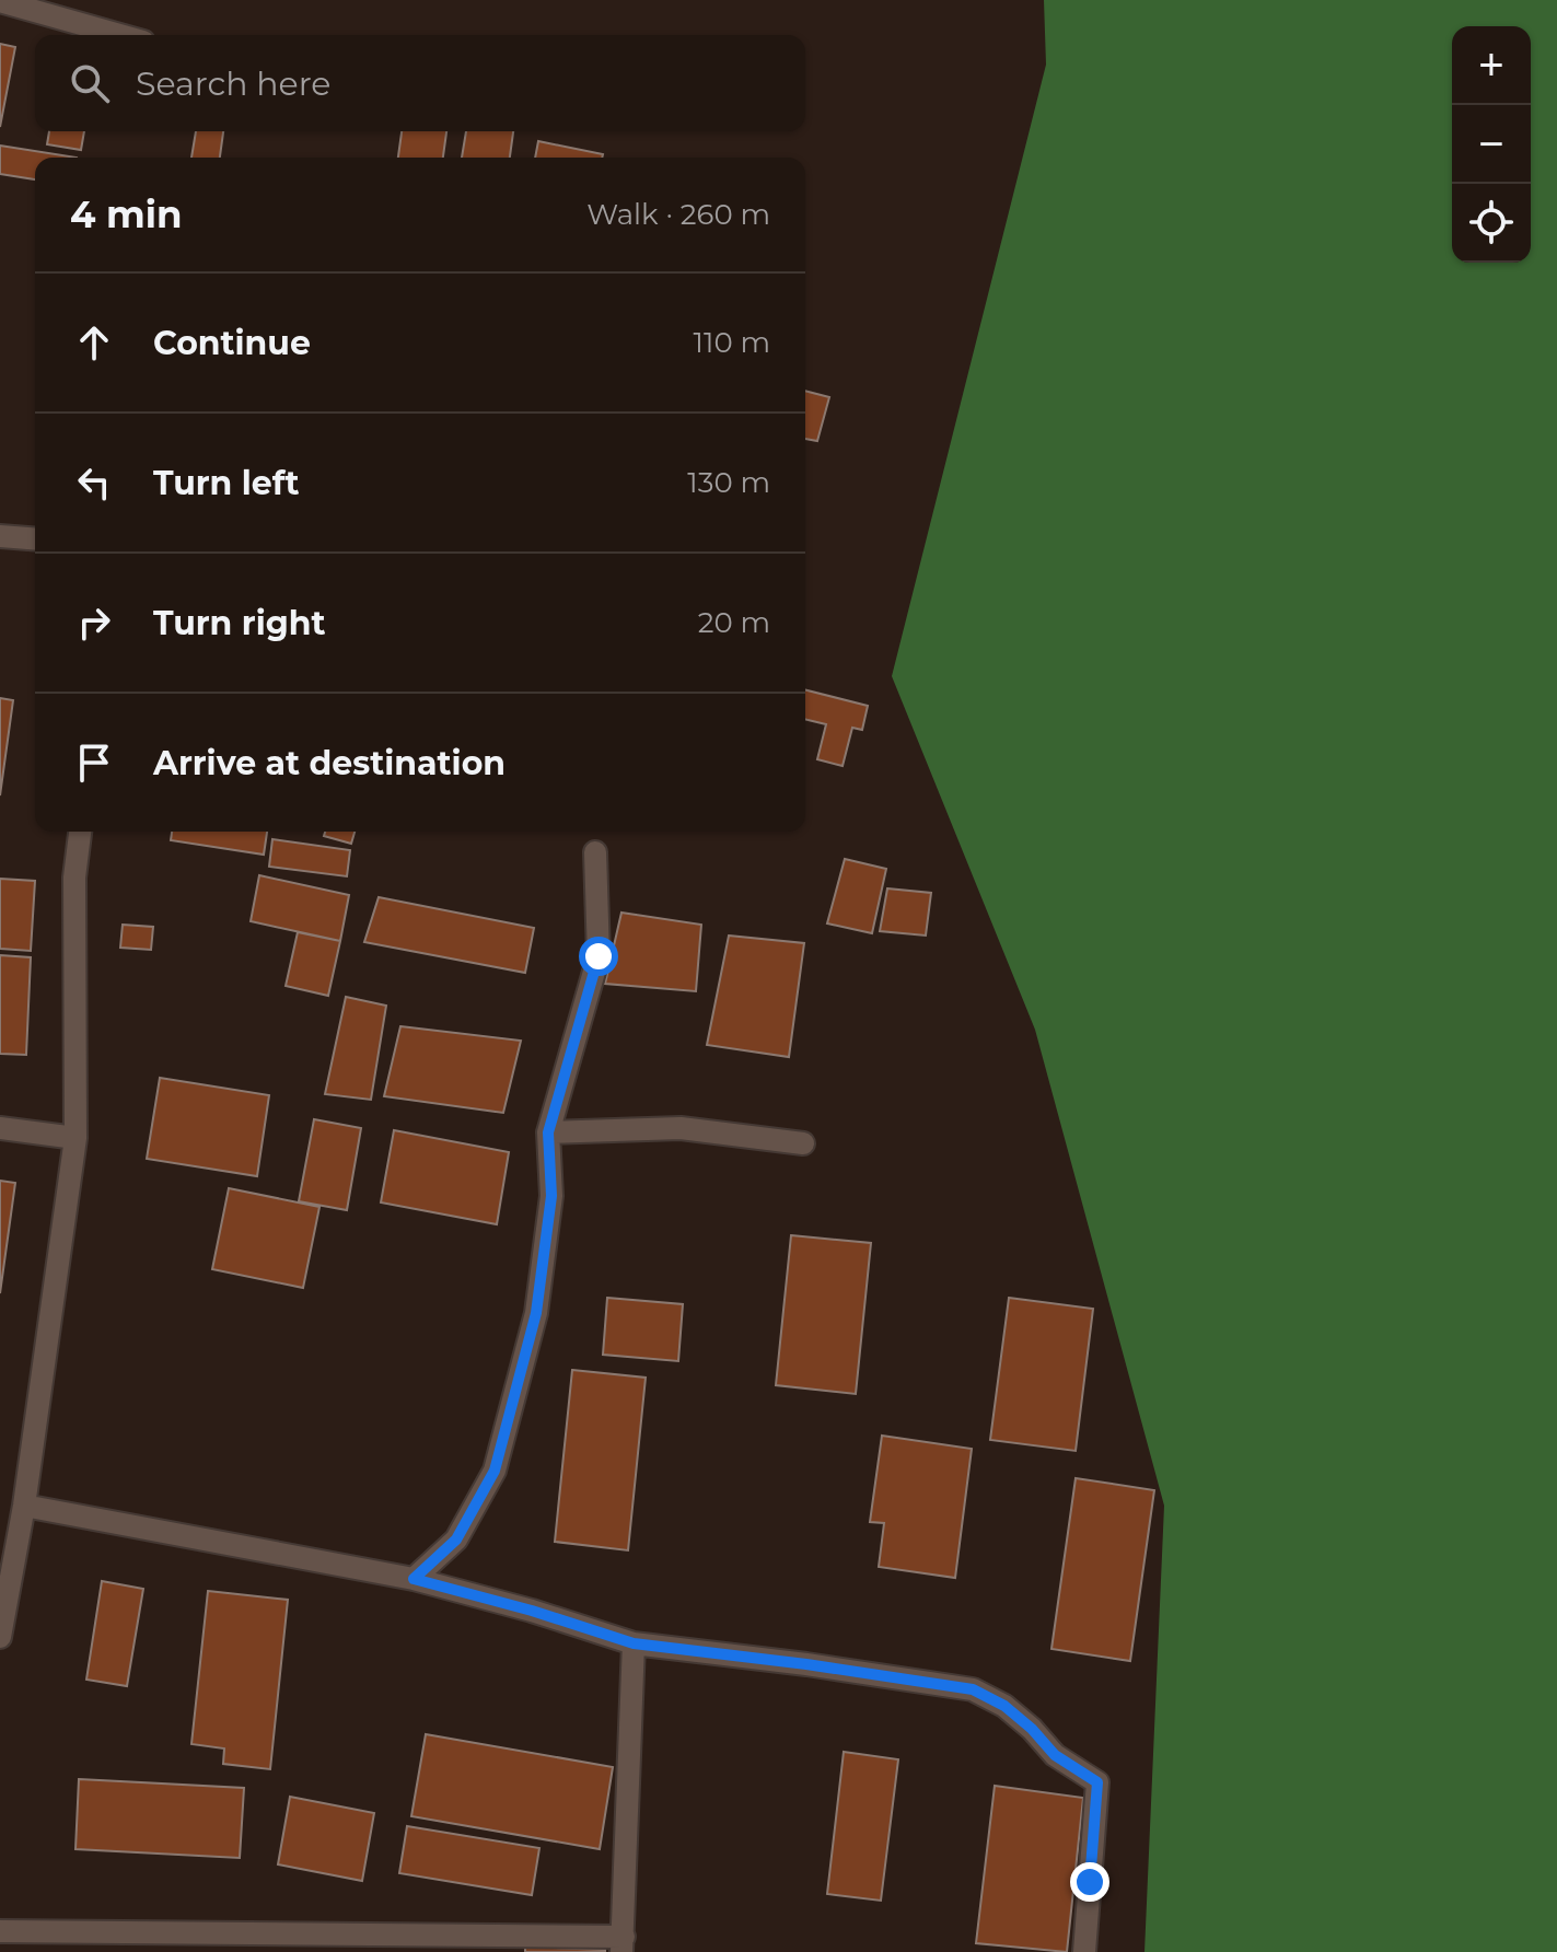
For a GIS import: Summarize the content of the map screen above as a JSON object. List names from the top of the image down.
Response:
{
  "page": {
    "map_buttons": ["+", "−"],
    "search": "Search here",
    "heading": ["4 min", "Walk · 260 m"],
    "list": [
      ["Continue", "110 m"],
      ["Turn left", "130 m"],
      ["Turn right", "20 m"],
      "Arrive at destination"
    ]
  }
}
